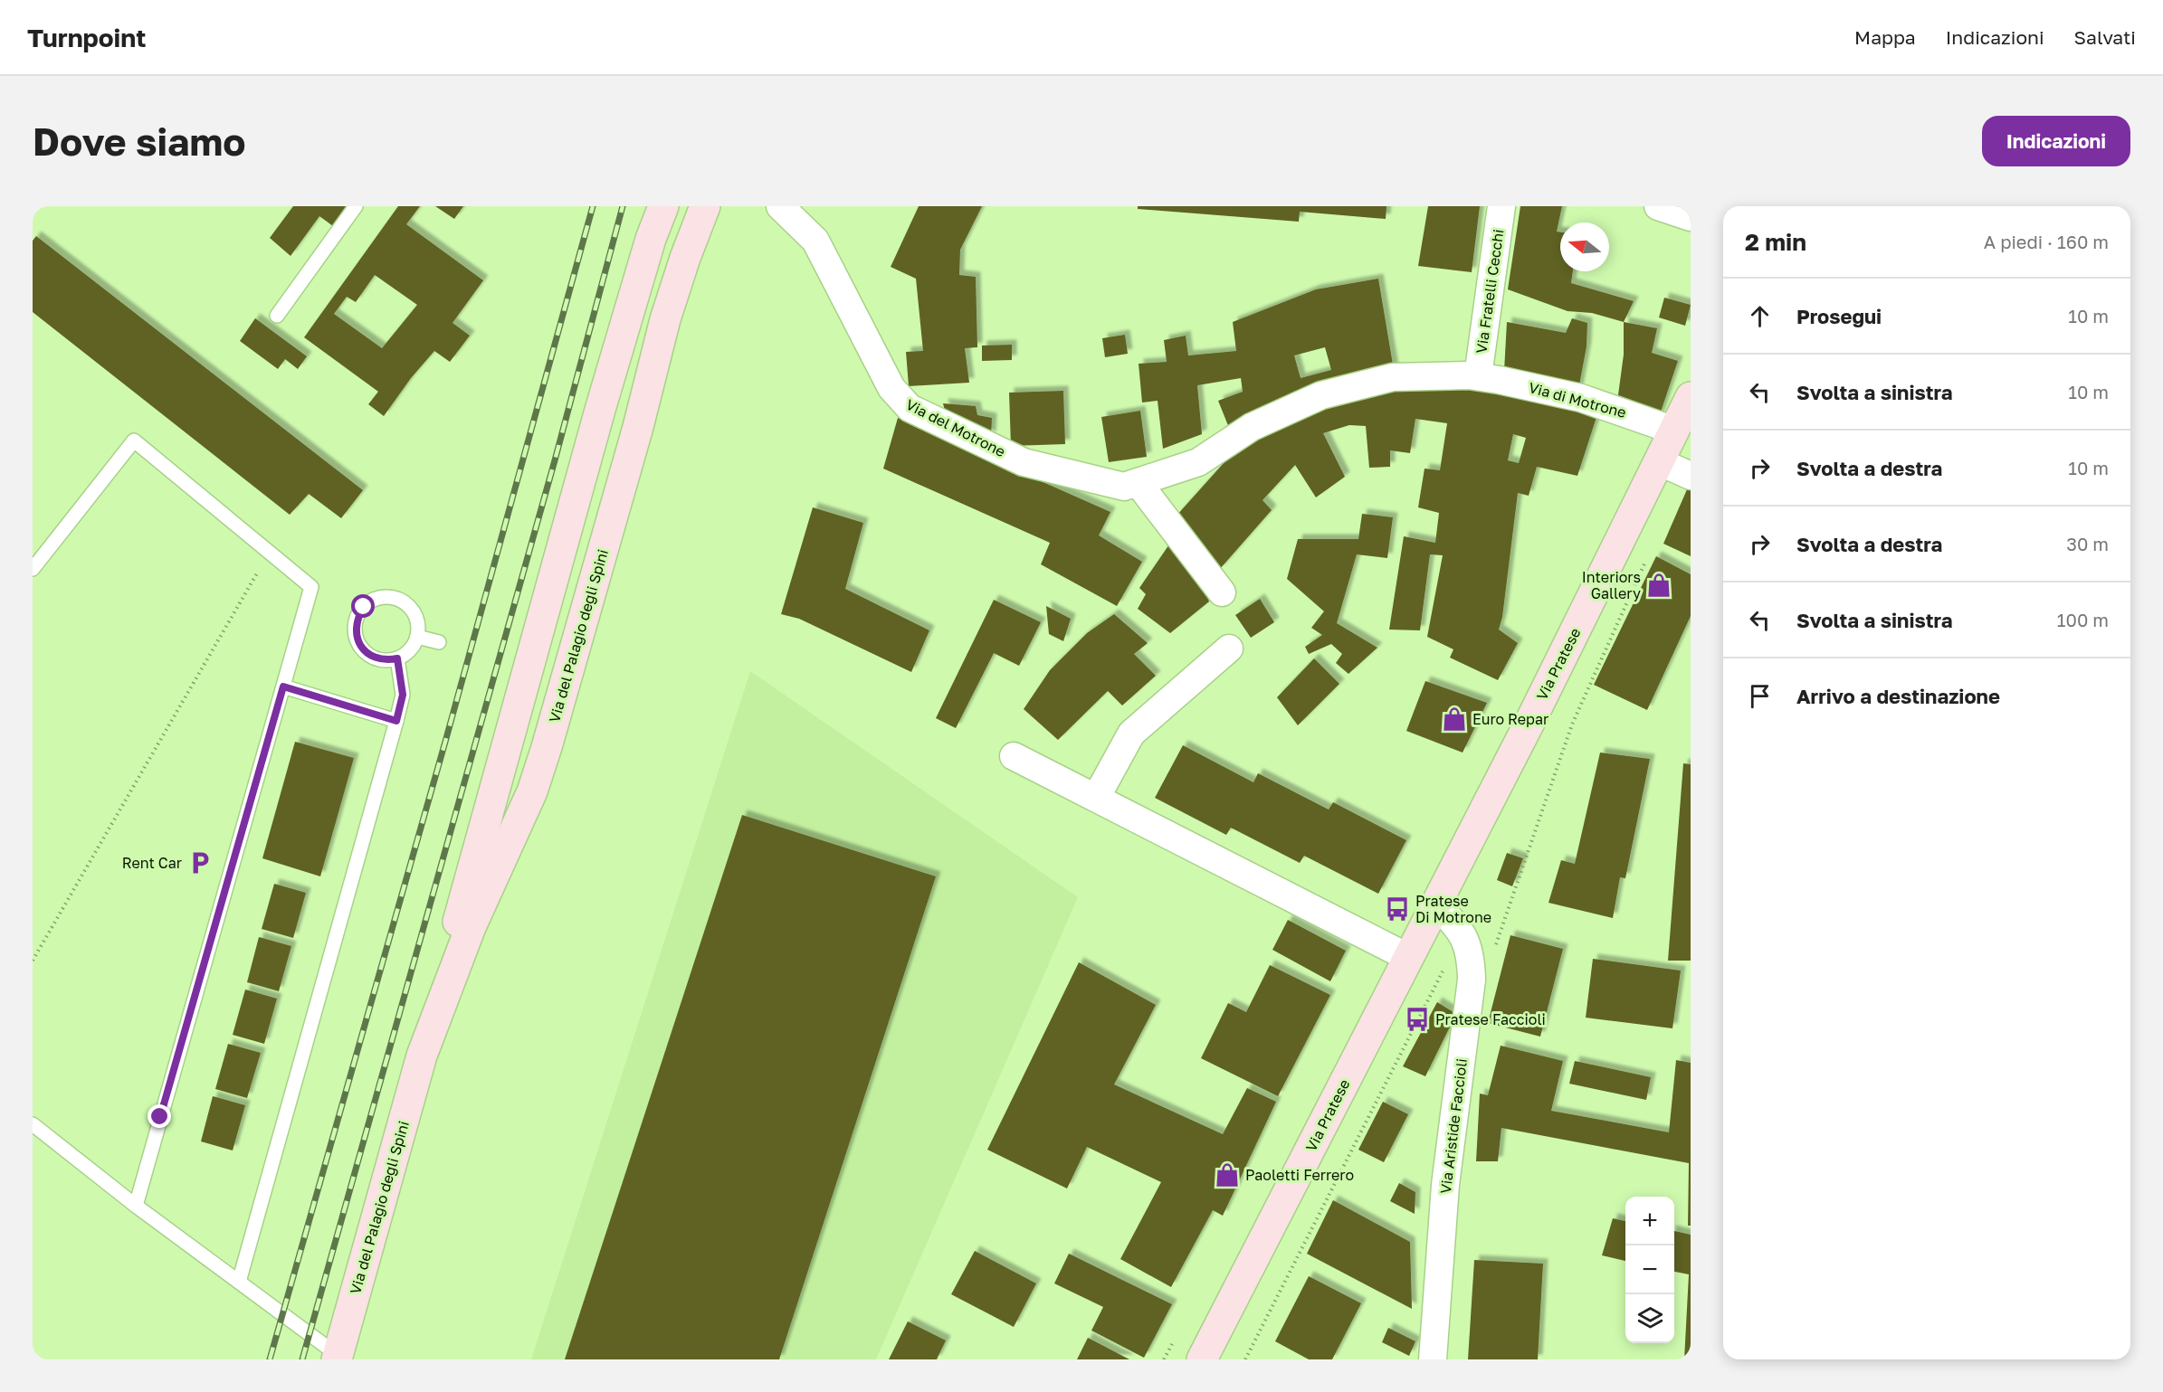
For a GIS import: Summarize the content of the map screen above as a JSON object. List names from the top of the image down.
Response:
{
  "streets": {
    "main road": ["Via del Palagio degli Spini", "Via Pratese"],
    "street": [
      "Via Fratelli Cecchi",
      "Via di Motrone",
      "Via del Motrone",
      "Via Aristide Faccioli"
    ]
  },
  "crossings": [
    ["Via Fratelli Cecchi", "Via di Motrone"],
    ["Via Fratelli Cecchi", "Via del Motrone"],
    ["Via di Motrone", "Via del Motrone"],
    ["Via di Motrone", "Via Pratese"],
    ["Via Pratese", "Via Aristide Faccioli"]
  ],
  "places": {
    "shop": ["Interiors Gallery", "Euro Repar", "Paoletti Ferrero"],
    "parking": ["Rent Car"],
    "bus stop": ["Pratese Di Motrone", "Pratese Faccioli"]
  },
  "north": "left",
  "page": {
    "header": "Turnpoint",
    "nav": ["Mappa", "Indicazioni", "Salvati"],
    "buttons": "Indicazioni",
    "title": "Dove siamo",
    "heading": ["2 min", "A piedi · 160 m"],
    "list": [
      ["Prosegui", "10 m"],
      ["Svolta a sinistra", "10 m"],
      ["Svolta a destra", "10 m"],
      ["Svolta a destra", "30 m"],
      ["Svolta a sinistra", "100 m"],
      "Arrivo a destinazione"
    ],
    "map_buttons": ["+", "−"]
  }
}
